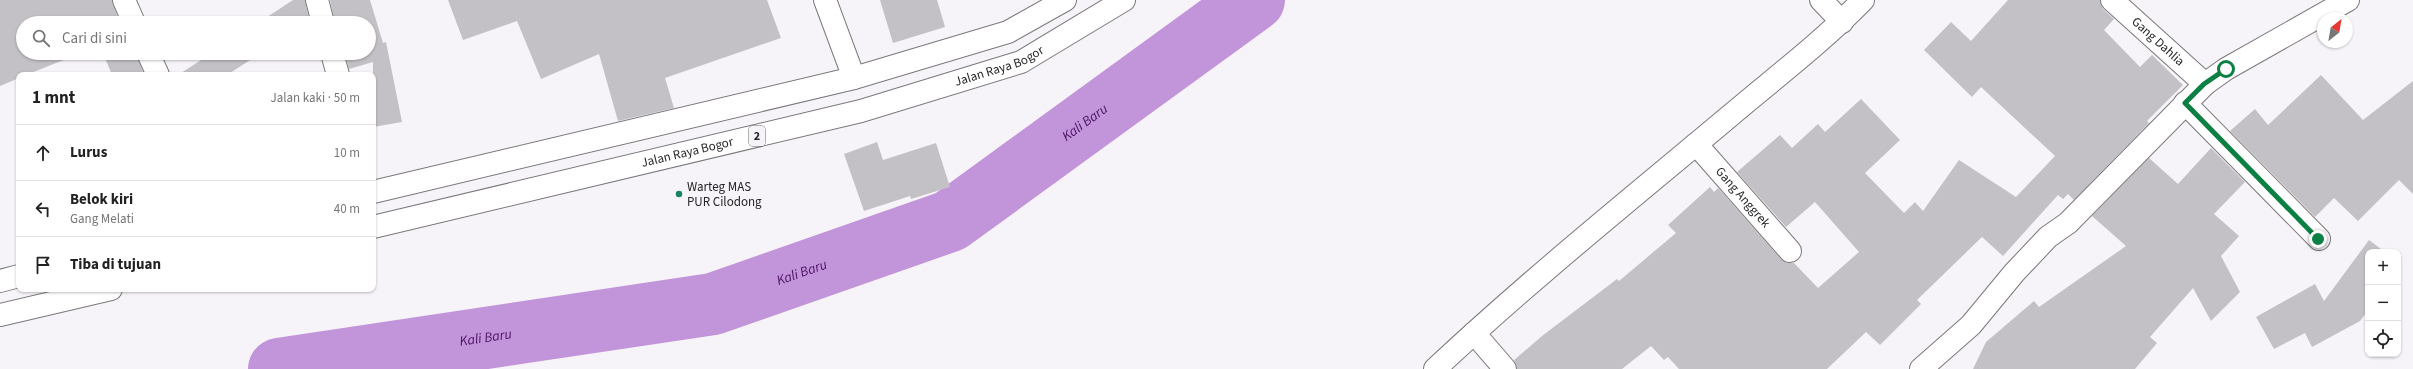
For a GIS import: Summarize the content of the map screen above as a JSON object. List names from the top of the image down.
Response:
{
  "streets": {
    "main road": [
      "Gang Dahlia",
      "Jalan Raya Bogor",
      "2",
      "Gang Anggrek"
    ]
  },
  "water": ["Kali Baru"],
  "places": ["Warteg MAS PUR Cilodong"],
  "north": "top right",
  "page": {
    "search": "Cari di sini",
    "heading": ["1 mnt", "Jalan kaki · 50 m"],
    "list": [
      ["Lurus", "10 m"],
      ["Belok kiri", "Gang Melati", "40 m"],
      "Tiba di tujuan"
    ],
    "map_buttons": ["+", "−"]
  }
}
